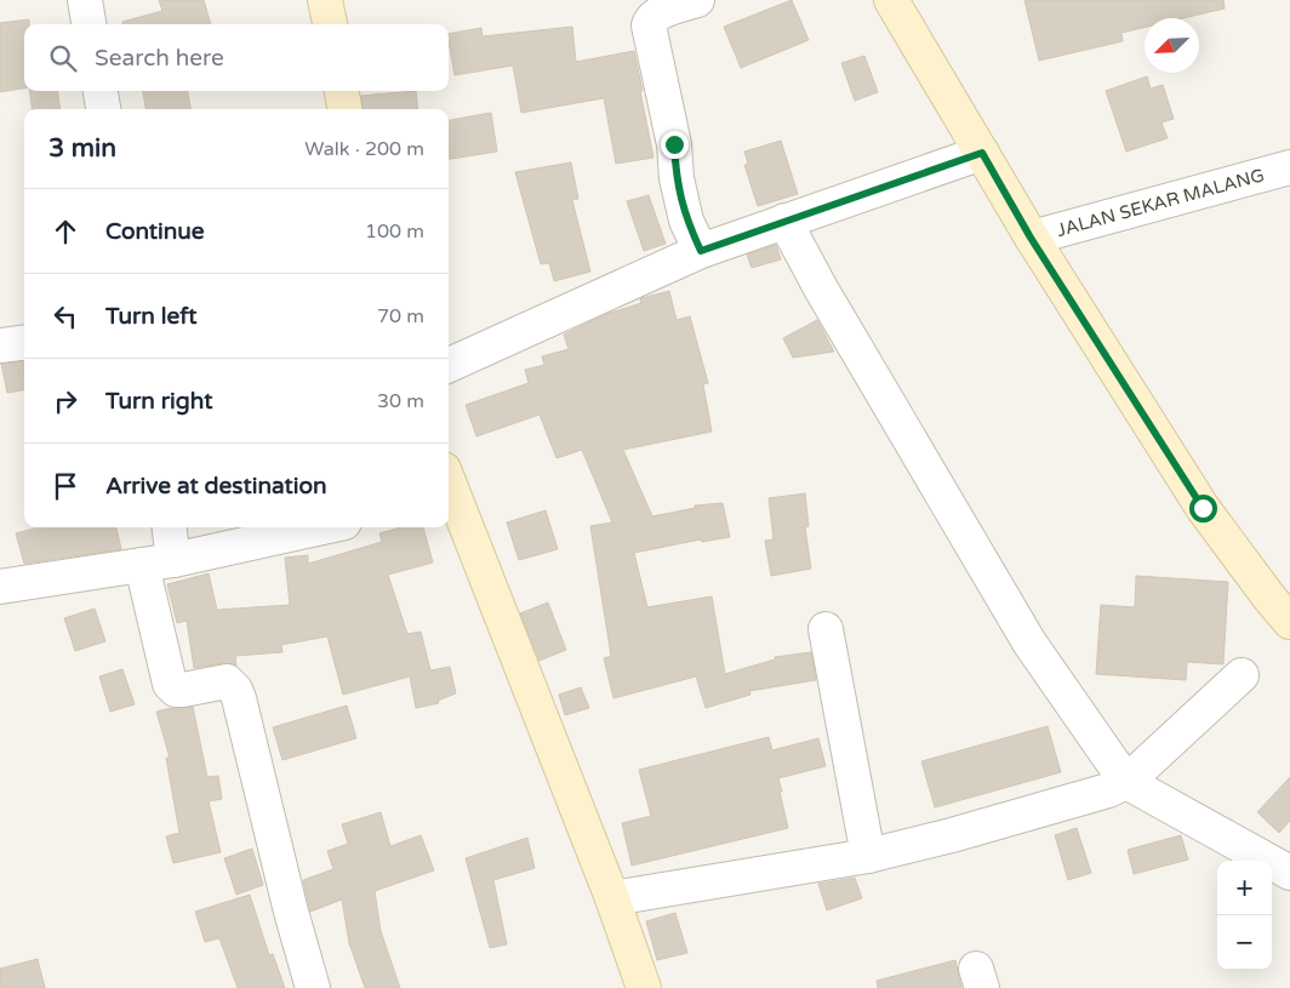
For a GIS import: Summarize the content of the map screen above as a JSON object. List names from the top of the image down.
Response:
{
  "streets": {
    "street": ["JALAN SEKAR MALANG"]
  },
  "north": "bottom left",
  "page": {
    "search": "Search here",
    "heading": ["3 min", "Walk · 200 m"],
    "list": [
      ["Continue", "100 m"],
      ["Turn left", "70 m"],
      ["Turn right", "30 m"],
      "Arrive at destination"
    ],
    "map_buttons": ["+", "−"]
  }
}
